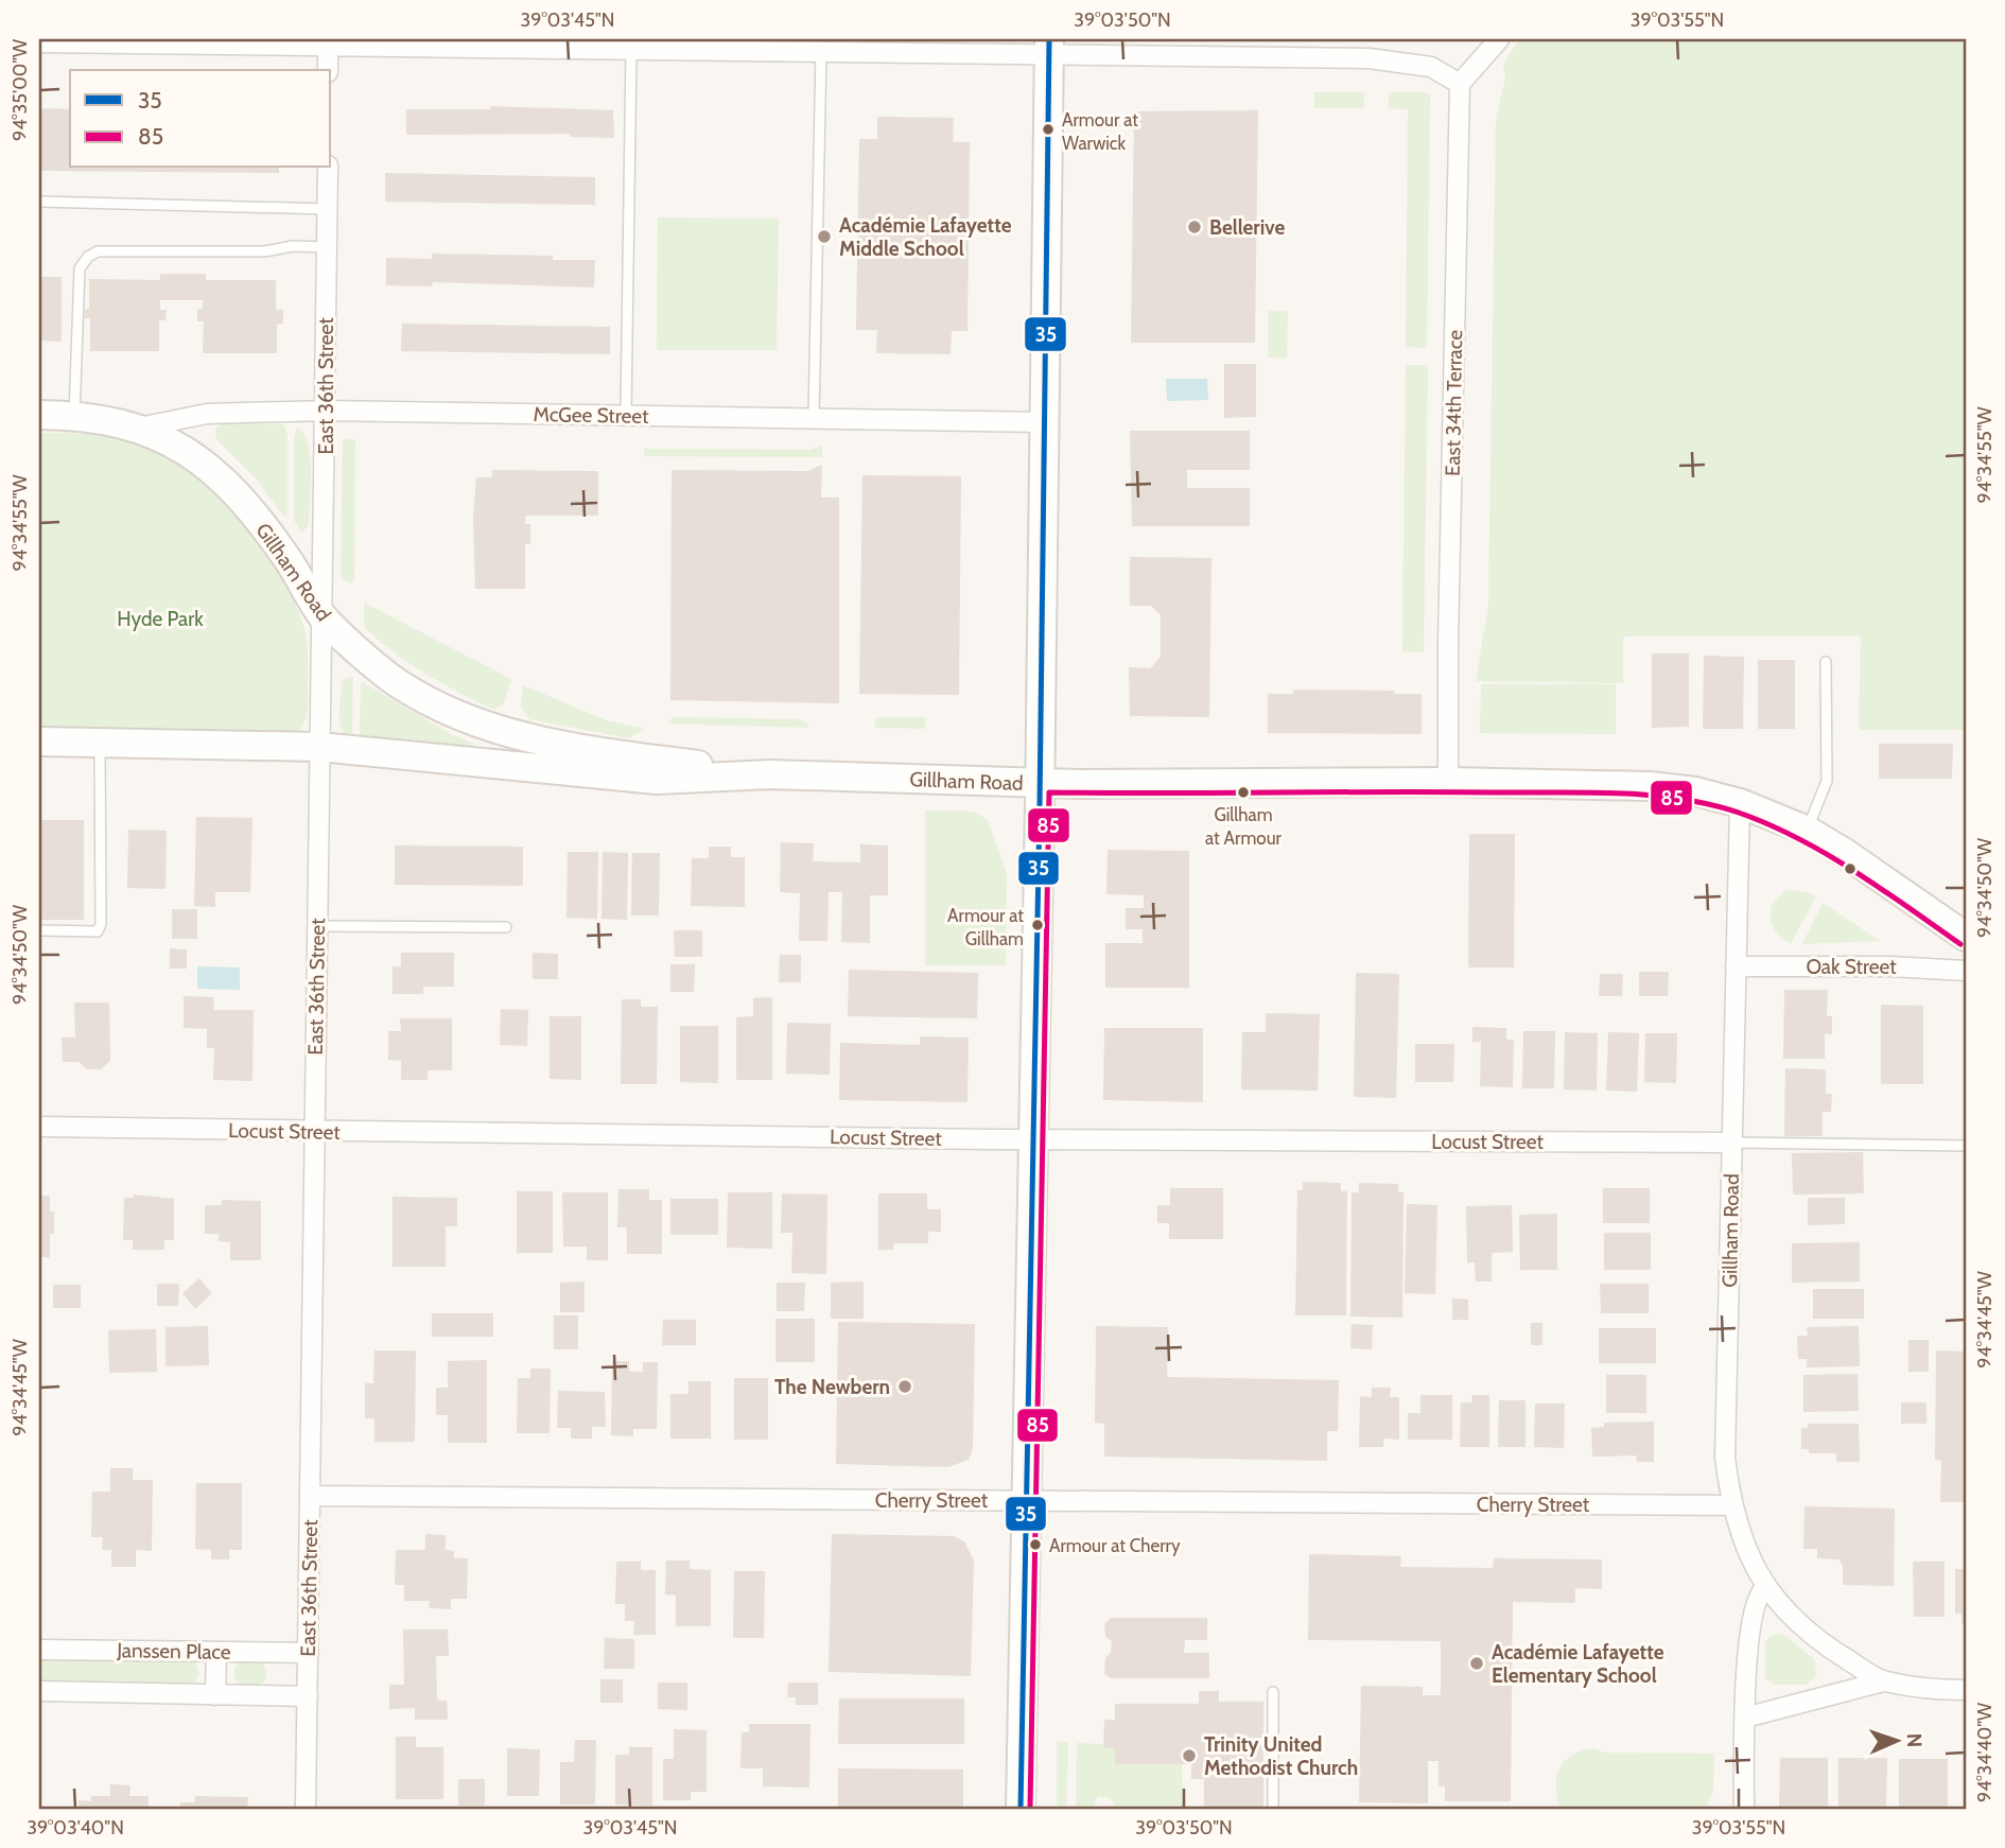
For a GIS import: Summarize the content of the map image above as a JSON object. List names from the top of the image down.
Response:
{
  "streets": {
    "main road": ["Gillham Road"],
    "street": [
      "East 36th Street",
      "East 34th Terrace",
      "McGee Street",
      "Oak Street",
      "Locust Street",
      "Cherry Street",
      "Janssen Place"
    ]
  },
  "crossings": [
    ["East 36th Street", "McGee Street"],
    ["East 36th Street", "Gillham Road"],
    ["East 36th Street", "Locust Street"],
    ["East 36th Street", "Cherry Street"],
    ["East 36th Street", "Janssen Place"],
    ["East 34th Terrace", "Gillham Road"],
    ["McGee Street", "Gillham Road"],
    ["Gillham Road", "Oak Street"],
    ["Gillham Road", "Locust Street"],
    ["Gillham Road", "Cherry Street"]
  ],
  "parks": ["Hyde Park"],
  "places": [
    "Armour at Warwick",
    "Bellerive",
    "Académie Lafayette Middle School",
    "Gillham at Armour",
    "Armour at Gillham",
    "The Newbern",
    "Armour at Cherry",
    "Académie Lafayette Elementary School",
    "Trinity United Methodist Church"
  ],
  "lines": ["transit line 35", "transit line 85"],
  "legend": ["35", "85"],
  "north": "right",
  "coordinates": [
    "39°03'45\"N",
    "39°03'50\"N",
    "39°03'55\"N",
    "94°35'00\"W",
    "94°34'55\"W",
    "94°34'50\"W",
    "94°34'45\"W",
    "94°34'40\"W",
    "39°03'40\"N"
  ]
}
